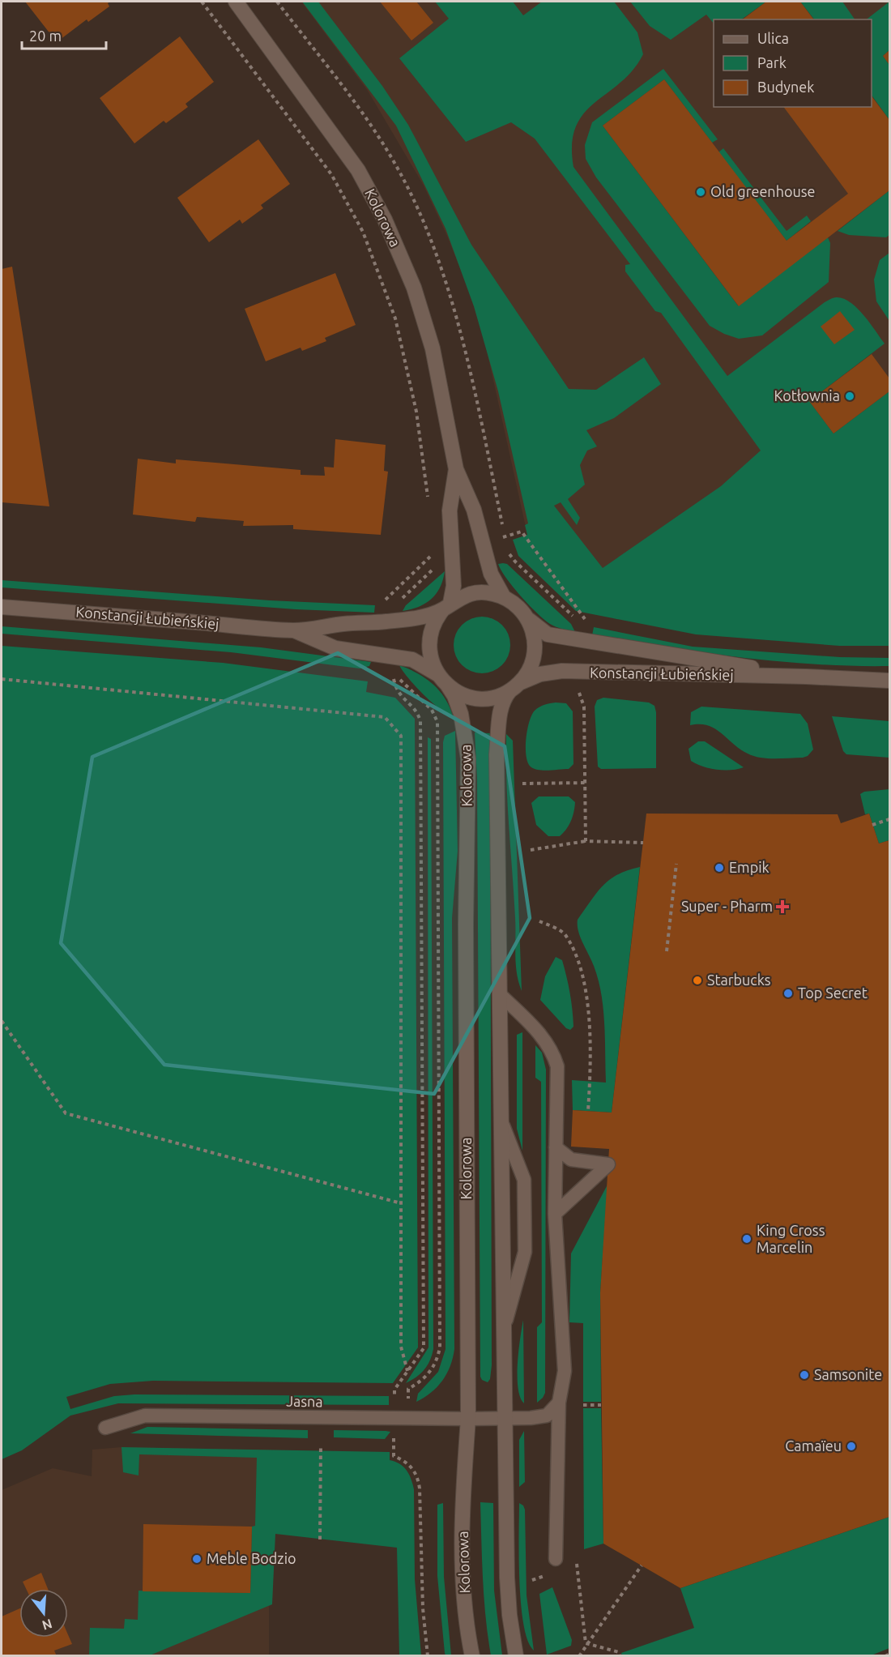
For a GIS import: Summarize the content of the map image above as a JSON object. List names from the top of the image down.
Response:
{
  "streets": {
    "street": ["Kolorowa", "Konstancji Łubieńskiej"],
    "lane": ["Jasna"]
  },
  "crossings": [
    ["Kolorowa", "Konstancji Łubieńskiej"],
    ["Kolorowa", "Jasna"]
  ],
  "places": {
    "other": [
      "Old greenhouse",
      "Kotłownia",
      "Empik",
      "Starbucks",
      "Top Secret",
      "King Cross Marcelin",
      "Samsonite",
      "Camaïeu",
      "Meble Bodzio"
    ],
    "health": ["Super - Pharm"]
  },
  "legend": ["Ulica", "Park", "Budynek"],
  "scale_bar": "20 m",
  "north": "bottom"
}
